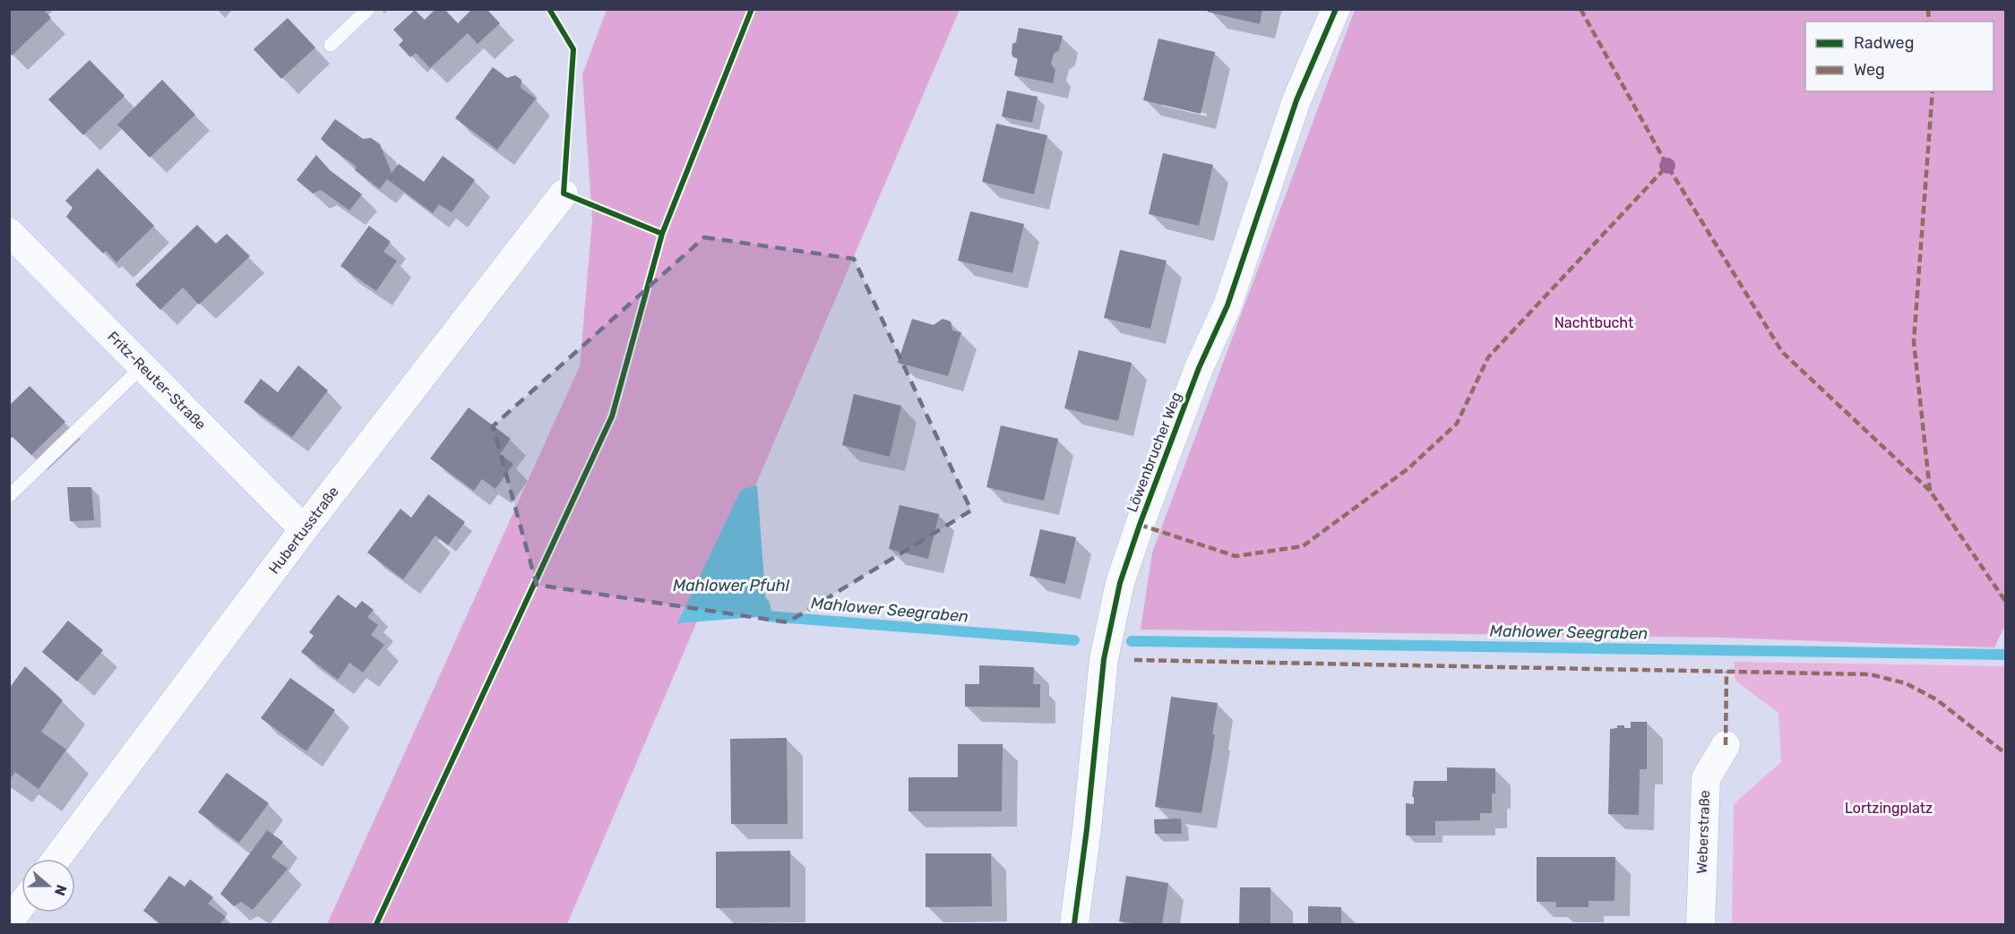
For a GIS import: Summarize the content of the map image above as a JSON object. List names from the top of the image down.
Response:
{
  "streets": {
    "street": [
      "Fritz-Reuter-Straße",
      "Löwenbrucher Weg",
      "Hubertusstraße",
      "Weberstraße"
    ]
  },
  "crossings": [
    ["Fritz-Reuter-Straße", "Hubertusstraße"]
  ],
  "water": ["Mahlower Pfuhl", "Mahlower Seegraben"],
  "parks": ["Nachtbucht", "Lortzingplatz"],
  "legend": ["Radweg", "Weg"],
  "north": "right"
}
